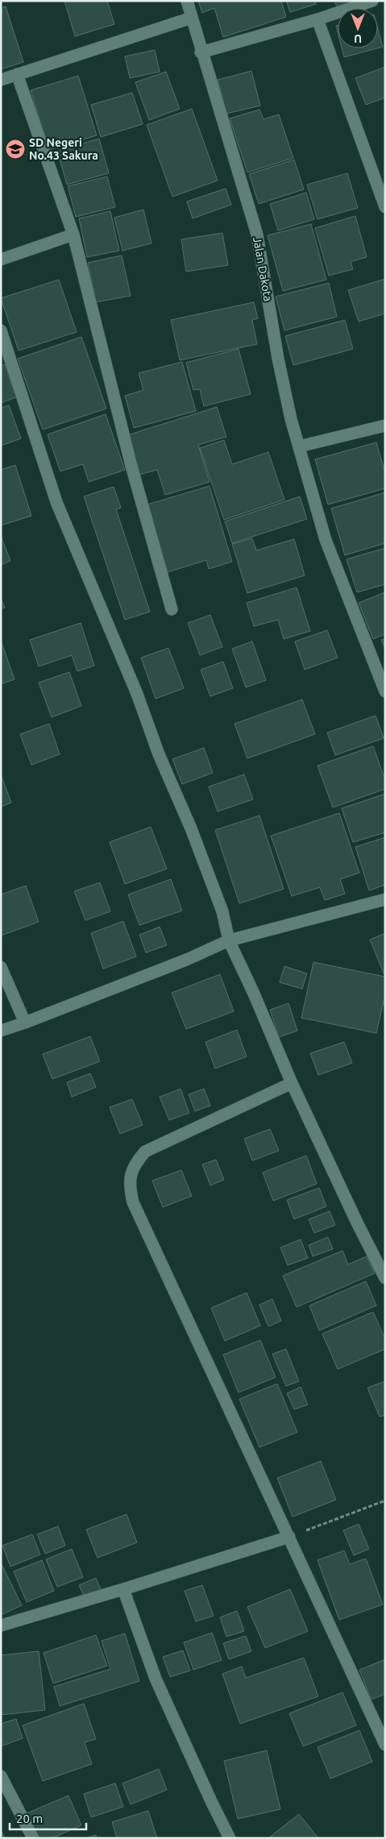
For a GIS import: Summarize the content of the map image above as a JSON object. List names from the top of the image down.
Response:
{
  "streets": {
    "street": ["Jalan Dakota"]
  },
  "places": {
    "school or university": ["SD Negeri No.43 Sakura"]
  },
  "scale_bar": "20 m",
  "north": "bottom"
}
